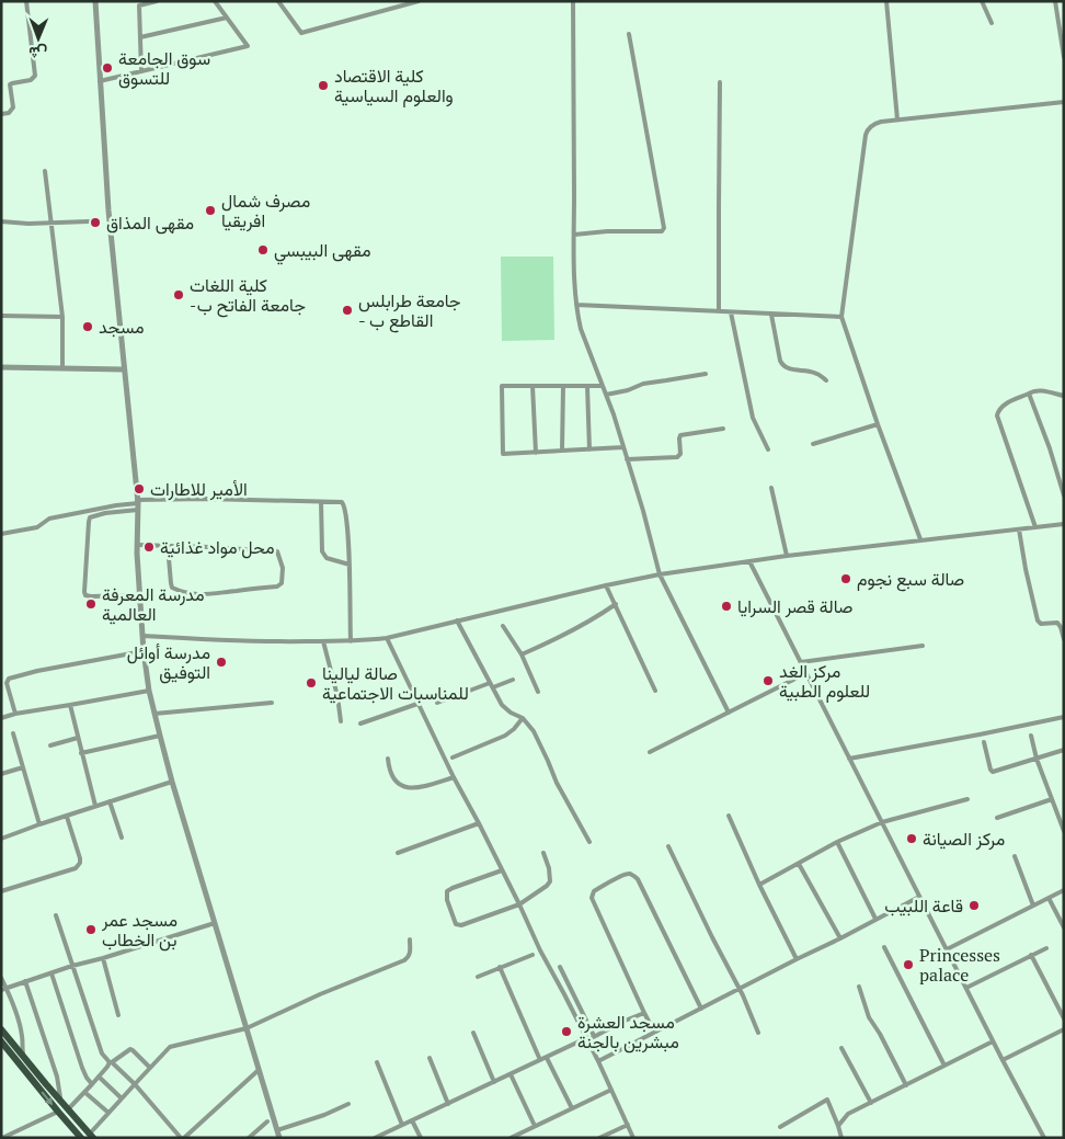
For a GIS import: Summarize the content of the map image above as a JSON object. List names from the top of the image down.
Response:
{
  "places": [
    "سوق الجامعة للتسوق",
    "كلية الاقتصاد والعلوم السياسية",
    "مصرف شمال افريقيا",
    "مقهى المذاق",
    "مقهى البيبسي",
    "كلية اللغات -جامعة الفاتح ب",
    "جامعة طرابلس - القاطع ب",
    "مسجد",
    "الأمير للاطارات",
    "محل مواد غذائية",
    "صالة سبع نجوم",
    "مدرسة المعرفة العالمية",
    "صالة قصر السرايا",
    "مدرسة أوائل التوفيق",
    "مركز الغد للعلوم الطبية",
    "صالة ليالينا للمناسبات الاجتماعية",
    "مركز الصيانة",
    "قاعة اللبيب",
    "مسجد عمر بن الخطاب",
    "Princesses palace",
    "مسجد العشرة مبشرين بالجنة"
  ],
  "north": "bottom"
}
